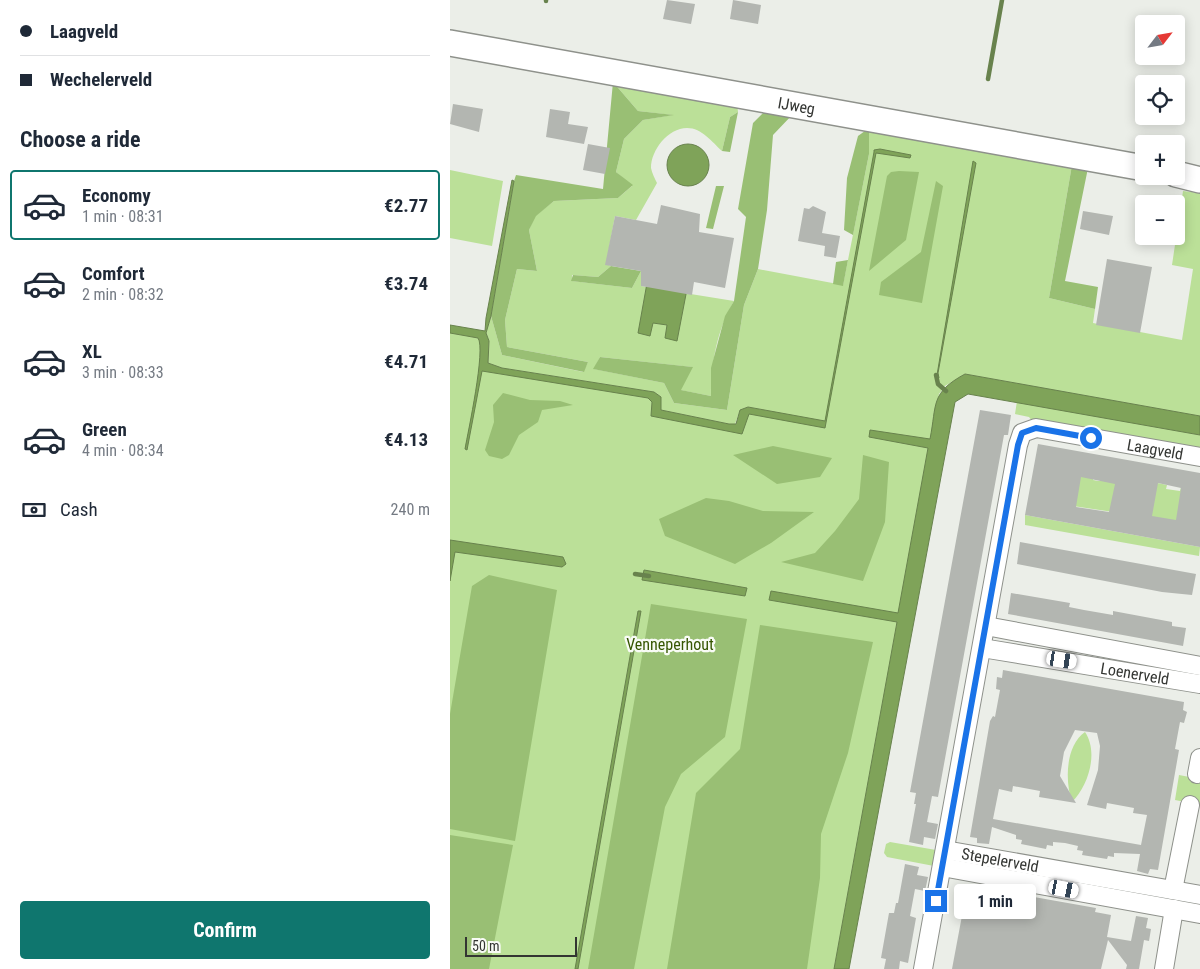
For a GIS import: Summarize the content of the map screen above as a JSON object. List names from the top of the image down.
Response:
{
  "streets": {
    "street": [
      "IJweg",
      "Laagveld",
      "Loenerveld",
      "Stepelerveld"
    ]
  },
  "crossings": [
    ["Laagveld", "Loenerveld"]
  ],
  "parks": ["Venneperhout"],
  "scale_bar": "50 m",
  "north": "top right",
  "page": {
    "banner": ["Laagveld", "Wechelerveld"],
    "map_buttons": ["+", "−"],
    "heading": "Choose a ride",
    "list": [
      {
        "name": "Economy",
        "note": "1 min · 08:31",
        "value": "€2.77"
      },
      {
        "name": "Comfort",
        "note": "2 min · 08:32",
        "value": "€3.74"
      },
      {
        "name": "XL",
        "note": "3 min · 08:33",
        "value": "€4.71"
      },
      {
        "name": "Green",
        "note": "4 min · 08:34",
        "value": "€4.13"
      }
    ],
    "pay": ["Cash", "240 m"],
    "bubble": "1 min",
    "buttons": "Confirm",
    "scale": "50 m"
  }
}
